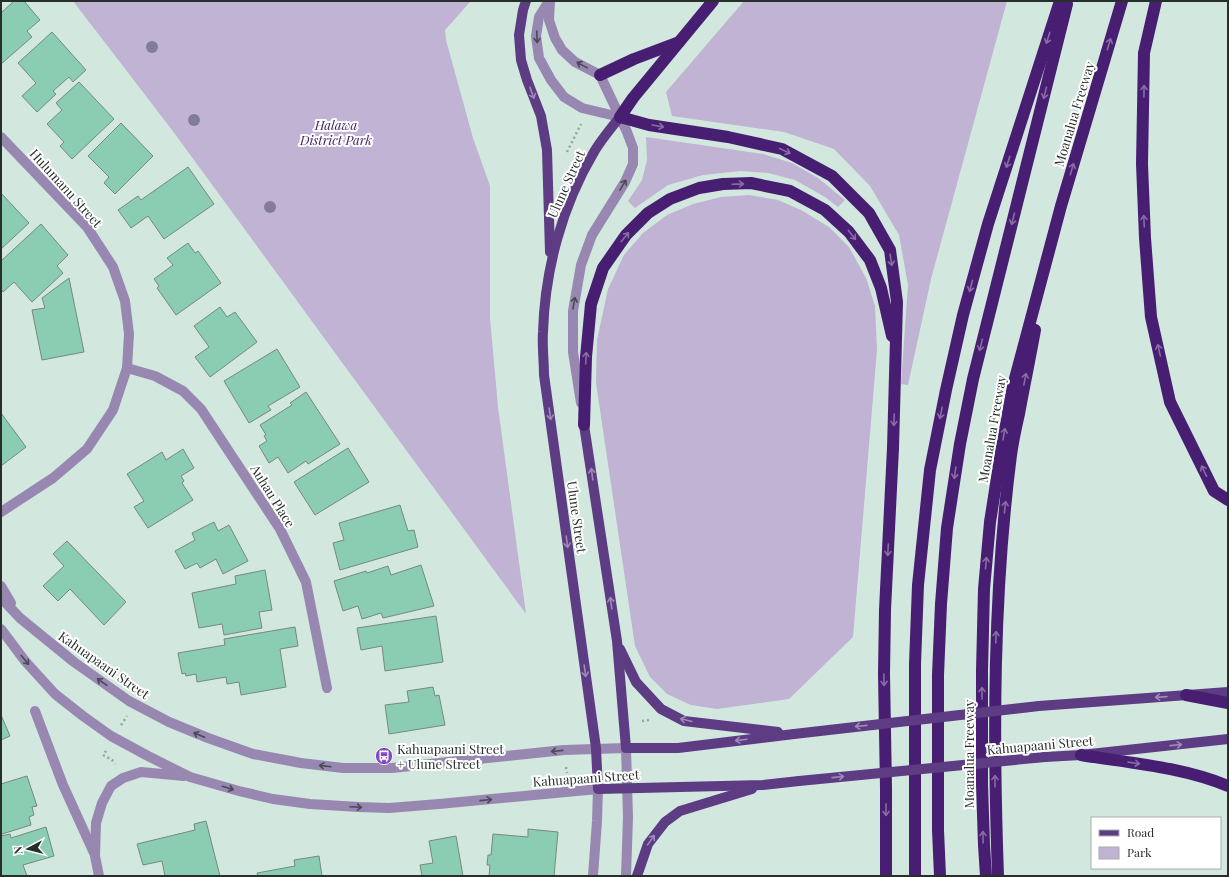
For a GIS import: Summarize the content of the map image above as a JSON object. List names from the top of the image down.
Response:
{
  "streets": {
    "highway": ["Moanalua Freeway"],
    "main road": ["Ulune Street", "Kahuapaani Street"],
    "street": ["Hulumanu Street", "Auhau Place"]
  },
  "crossings": [
    ["Ulune Street", "Kahuapaani Street"],
    ["Hulumanu Street", "Auhau Place"]
  ],
  "parks": ["Halawa District Park"],
  "places": {
    "bus stop": ["Kahuapaani Street + Ulune Street"]
  },
  "legend": ["Road", "Park"],
  "north": "left"
}
